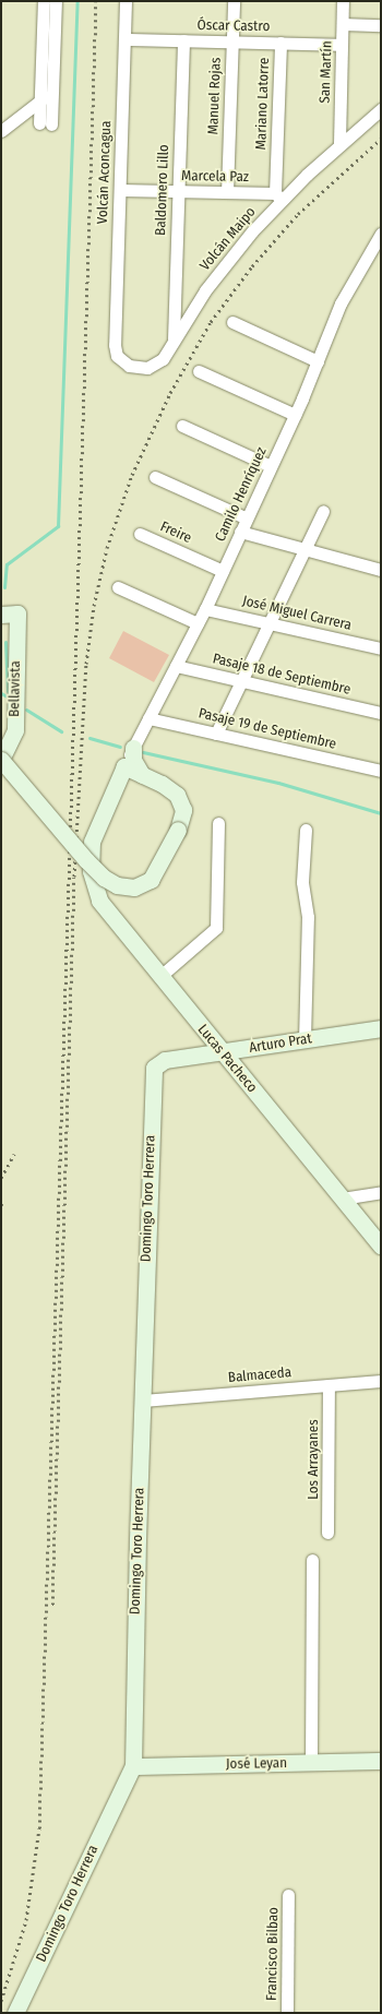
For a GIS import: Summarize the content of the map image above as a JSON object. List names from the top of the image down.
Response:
{
  "streets": {
    "street": [
      "Óscar Castro",
      "San Martín",
      "Manuel Rojas",
      "Mariano Latorre",
      "Volcán Aconcagua",
      "Marcela Paz",
      "Baldomero Lillo",
      "Volcán Maipo",
      "Camilo Henríquez",
      "Freire",
      "José Miguel Carrera",
      "Pasaje 18 de Septiembre",
      "Bellavista",
      "Pasaje 19 de Septiembre",
      "Arturo Prat",
      "Lucas Pacheco",
      "Domingo Toro Herrera",
      "Balmaceda",
      "Los Arrayanes",
      "José Leyan",
      "Francisco Bilbao"
    ]
  },
  "crossings": [
    ["Óscar Castro", "San Martín"],
    ["Óscar Castro", "Manuel Rojas"],
    ["Óscar Castro", "Mariano Latorre"],
    ["Óscar Castro", "Volcán Aconcagua"],
    ["Óscar Castro", "Baldomero Lillo"],
    ["San Martín", "Volcán Maipo"],
    ["Manuel Rojas", "Marcela Paz"],
    ["Mariano Latorre", "Marcela Paz"],
    ["Mariano Latorre", "Volcán Maipo"],
    ["Volcán Aconcagua", "Marcela Paz"],
    ["Volcán Aconcagua", "Volcán Maipo"],
    ["Marcela Paz", "Baldomero Lillo"],
    ["Marcela Paz", "Volcán Maipo"],
    ["Baldomero Lillo", "Volcán Maipo"],
    ["Camilo Henríquez", "Freire"],
    ["Camilo Henríquez", "José Miguel Carrera"],
    ["Camilo Henríquez", "Pasaje 18 de Septiembre"],
    ["Camilo Henríquez", "Pasaje 19 de Septiembre"],
    ["Camilo Henríquez", "Lucas Pacheco"],
    ["Arturo Prat", "Lucas Pacheco"],
    ["Arturo Prat", "Domingo Toro Herrera"],
    ["Domingo Toro Herrera", "Balmaceda"],
    ["Domingo Toro Herrera", "José Leyan"],
    ["Balmaceda", "Los Arrayanes"]
  ]
}
